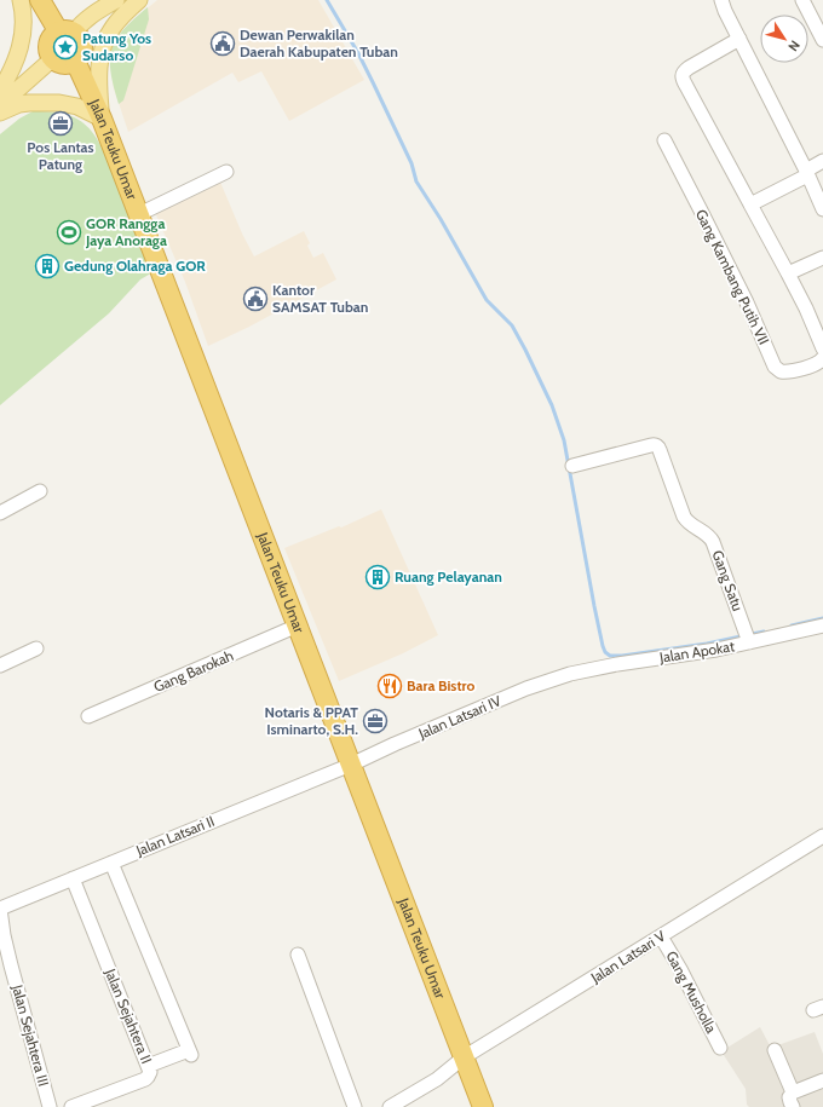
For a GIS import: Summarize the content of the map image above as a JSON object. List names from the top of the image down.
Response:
{
  "streets": {
    "highway": ["Jalan Teuku Umar"],
    "street": [
      "Gang Kambang Putih VII",
      "Gang Satu",
      "Jalan Apokat",
      "Gang Barokah",
      "Jalan Latsari IV",
      "Jalan Latsari II",
      "Jalan Latsari V",
      "Gang Musholla",
      "Jalan Sejahtera II",
      "Jalan Sejahtera III"
    ]
  },
  "crossings": [
    ["Jalan Teuku Umar", "Gang Barokah"],
    ["Jalan Teuku Umar", "Jalan Latsari IV"],
    ["Jalan Teuku Umar", "Jalan Latsari II"],
    ["Jalan Teuku Umar", "Jalan Latsari V"],
    ["Gang Satu", "Jalan Apokat"],
    ["Jalan Apokat", "Jalan Latsari IV"],
    ["Jalan Latsari IV", "Jalan Latsari II"],
    ["Jalan Latsari II", "Jalan Sejahtera II"],
    ["Jalan Latsari II", "Jalan Sejahtera III"],
    ["Jalan Latsari V", "Gang Musholla"]
  ],
  "places": {
    "public building": ["Dewan Perwakilan Daerah Kabupaten Tuban", "Kantor SAMSAT Tuban"],
    "place": ["Patung Yos Sudarso"],
    "office": ["Pos Lantas Patung", "Notaris & PPAT Isminarto, S.H."],
    "sports": ["GOR Rangga Jaya Anoraga"],
    "building": ["Gedung Olahraga GOR", "Ruang Pelayanan"],
    "restaurant": ["Bara Bistro"]
  },
  "north": "bottom right"
}
